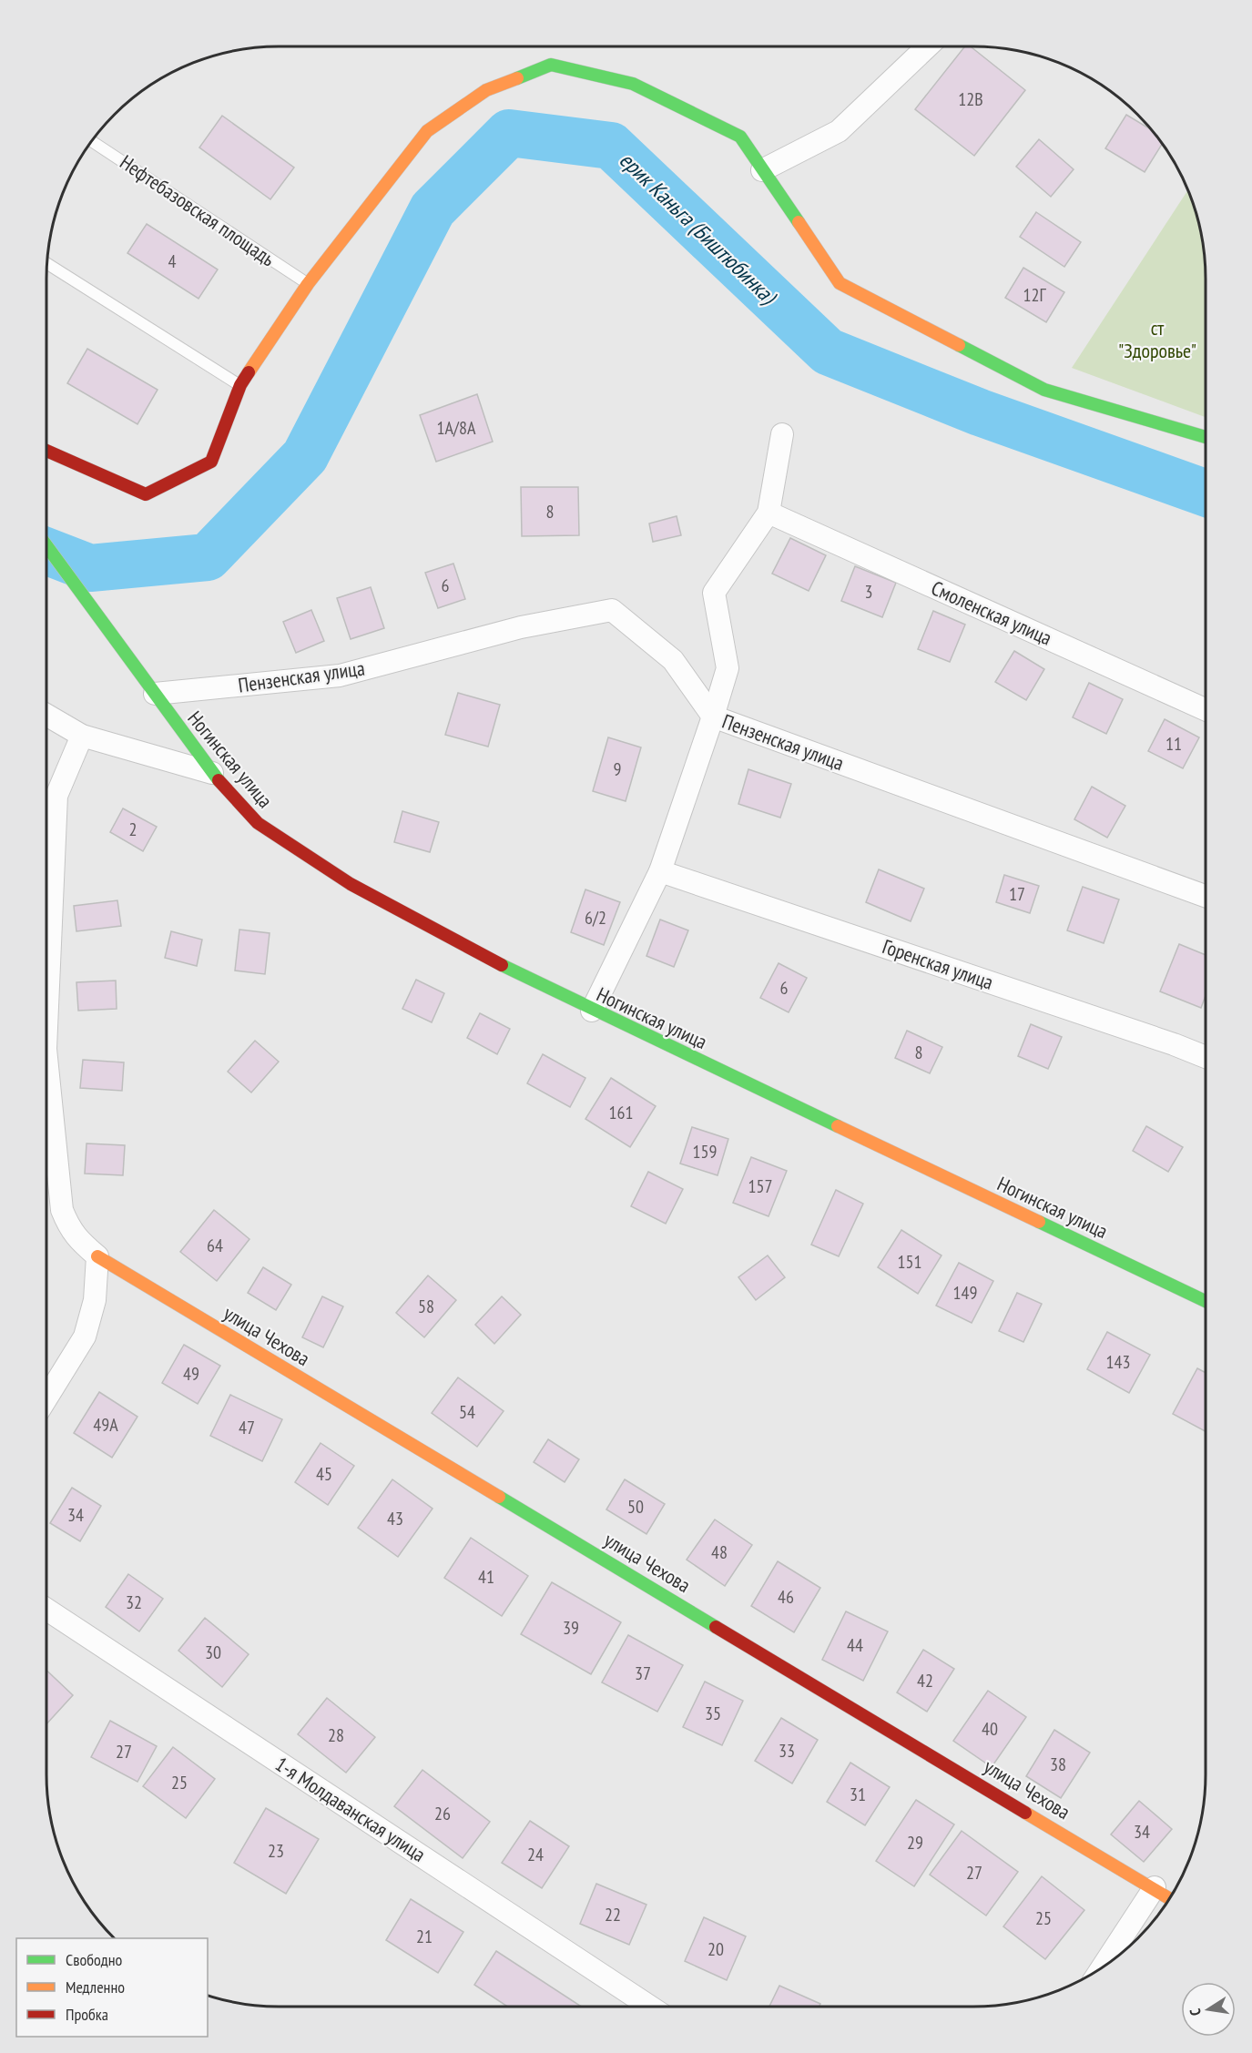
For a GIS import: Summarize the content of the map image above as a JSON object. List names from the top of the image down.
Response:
{
  "streets": {
    "street": [
      "Смоленская улица",
      "Пензенская улица",
      "Ногинская улица",
      "Горенская улица",
      "улица Чехова",
      "1-я Молдаванская улица"
    ],
    "lane": ["Нефтебазовская площадь"]
  },
  "crossings": [
    ["Пензенская улица", "Ногинская улица"]
  ],
  "water": ["ерик Каньга (Биштюбинка)"],
  "parks": ["ст \"Здоровье\""],
  "house_numbers": [
    "12В",
    "4",
    "12Г",
    "1А/8А",
    "8",
    "6",
    "3",
    "11",
    "9",
    "2",
    "17",
    "6/2",
    "6",
    "8",
    "161",
    "159",
    "157",
    "64",
    "151",
    "149",
    "58",
    "143",
    "49",
    "54",
    "49А",
    "47",
    "45",
    "50",
    "34",
    "43",
    "48",
    "41",
    "46",
    "32",
    "39",
    "44",
    "30",
    "37",
    "42",
    "35",
    "40",
    "28",
    "33",
    "27",
    "38",
    "25",
    "31",
    "26",
    "34",
    "29",
    "23",
    "24",
    "27",
    "22",
    "25",
    "21",
    "20"
  ],
  "legend": ["Свободно", "Медленно", "Пробка"],
  "north": "left"
}
